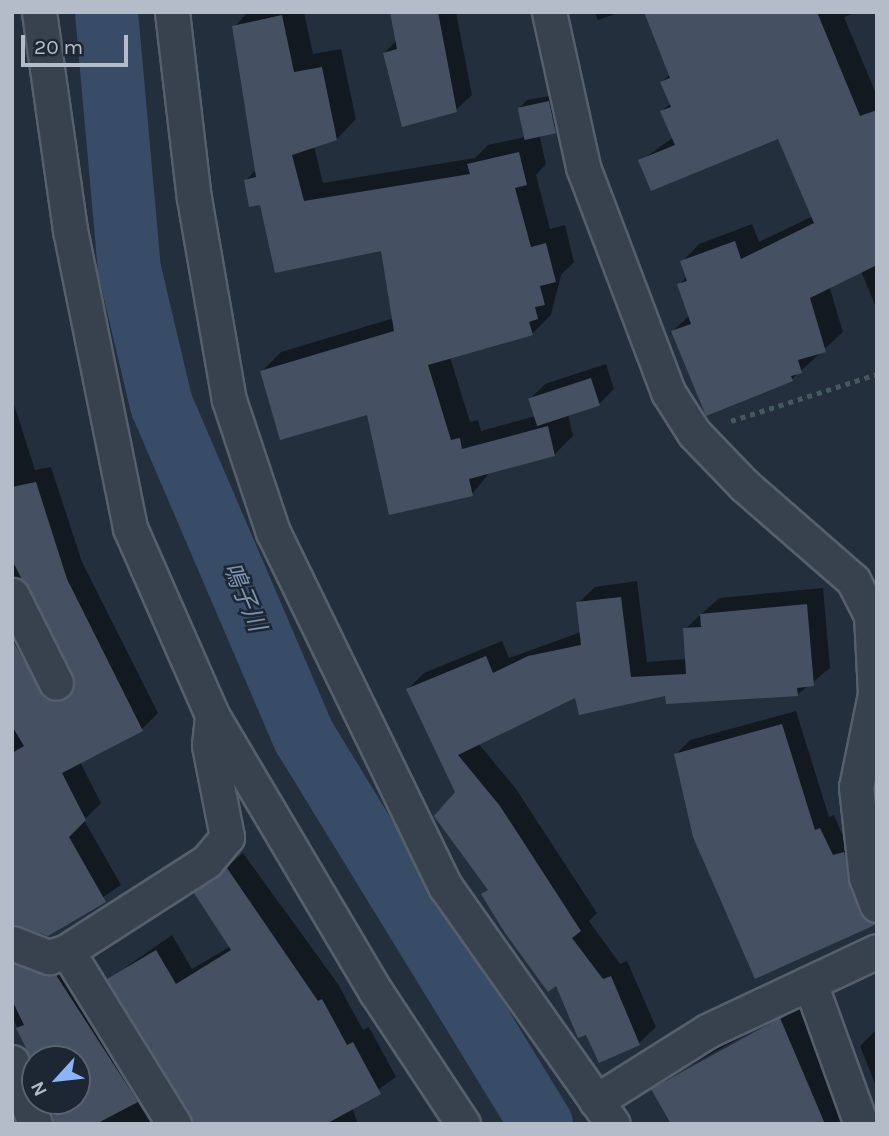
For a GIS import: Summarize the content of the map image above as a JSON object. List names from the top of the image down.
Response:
{
  "water": ["鳴子川"],
  "scale_bar": "20 m",
  "north": "bottom left"
}
